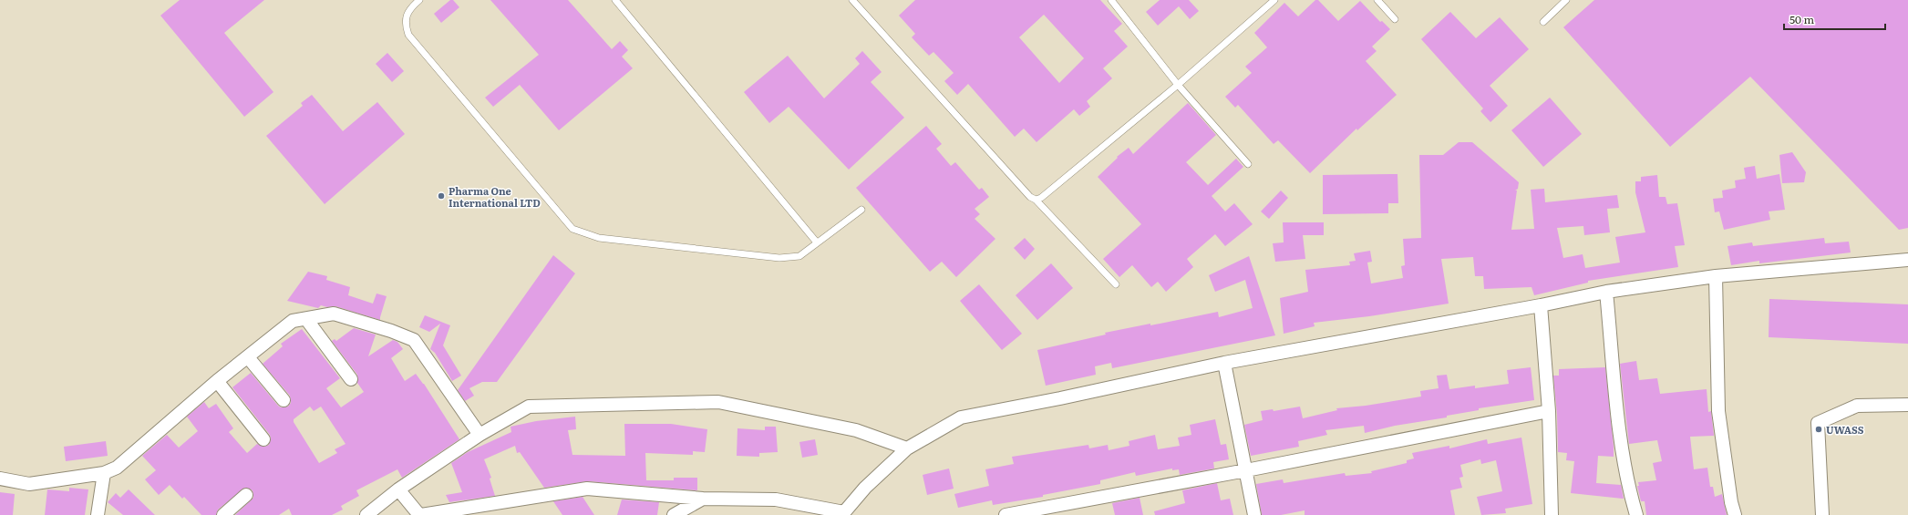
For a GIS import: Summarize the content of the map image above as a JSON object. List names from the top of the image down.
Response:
{
  "places": ["Pharma One International LTD", "UWASS"],
  "scale_bar": "50 m"
}
